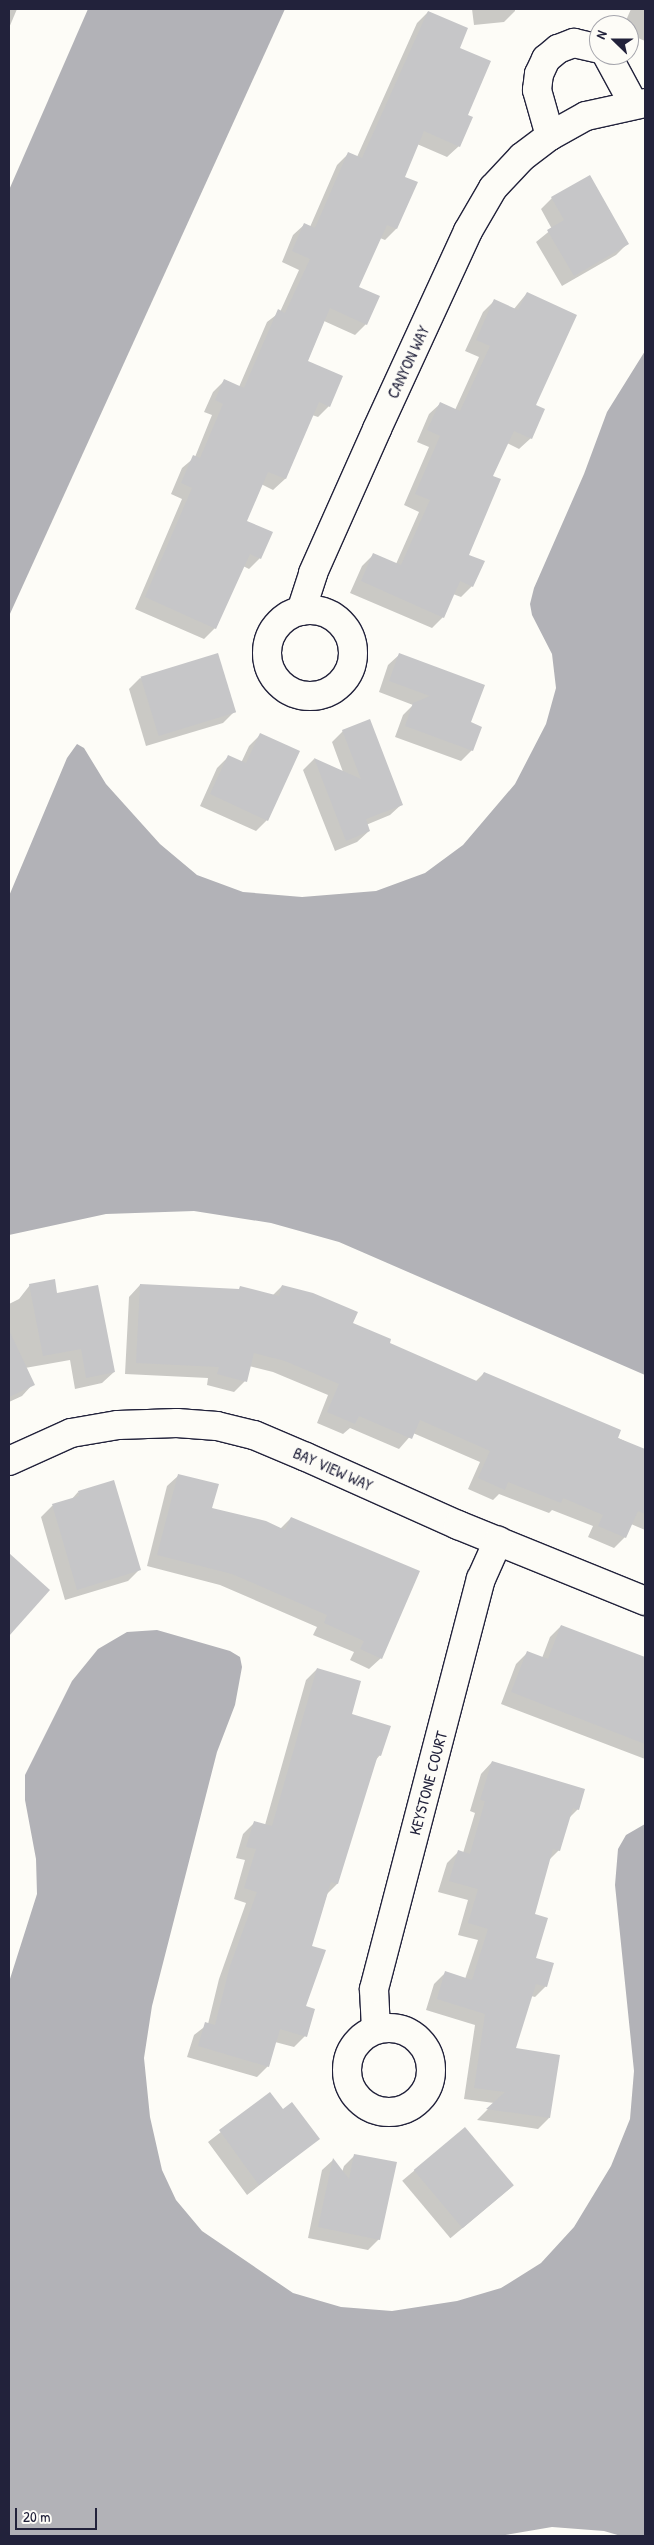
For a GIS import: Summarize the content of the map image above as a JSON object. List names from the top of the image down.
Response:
{
  "streets": {
    "street": ["CANYON WAY", "BAY VIEW WAY", "KEYSTONE COURT"]
  },
  "crossings": [
    ["BAY VIEW WAY", "KEYSTONE COURT"]
  ],
  "scale_bar": "20 m",
  "north": "left"
}
